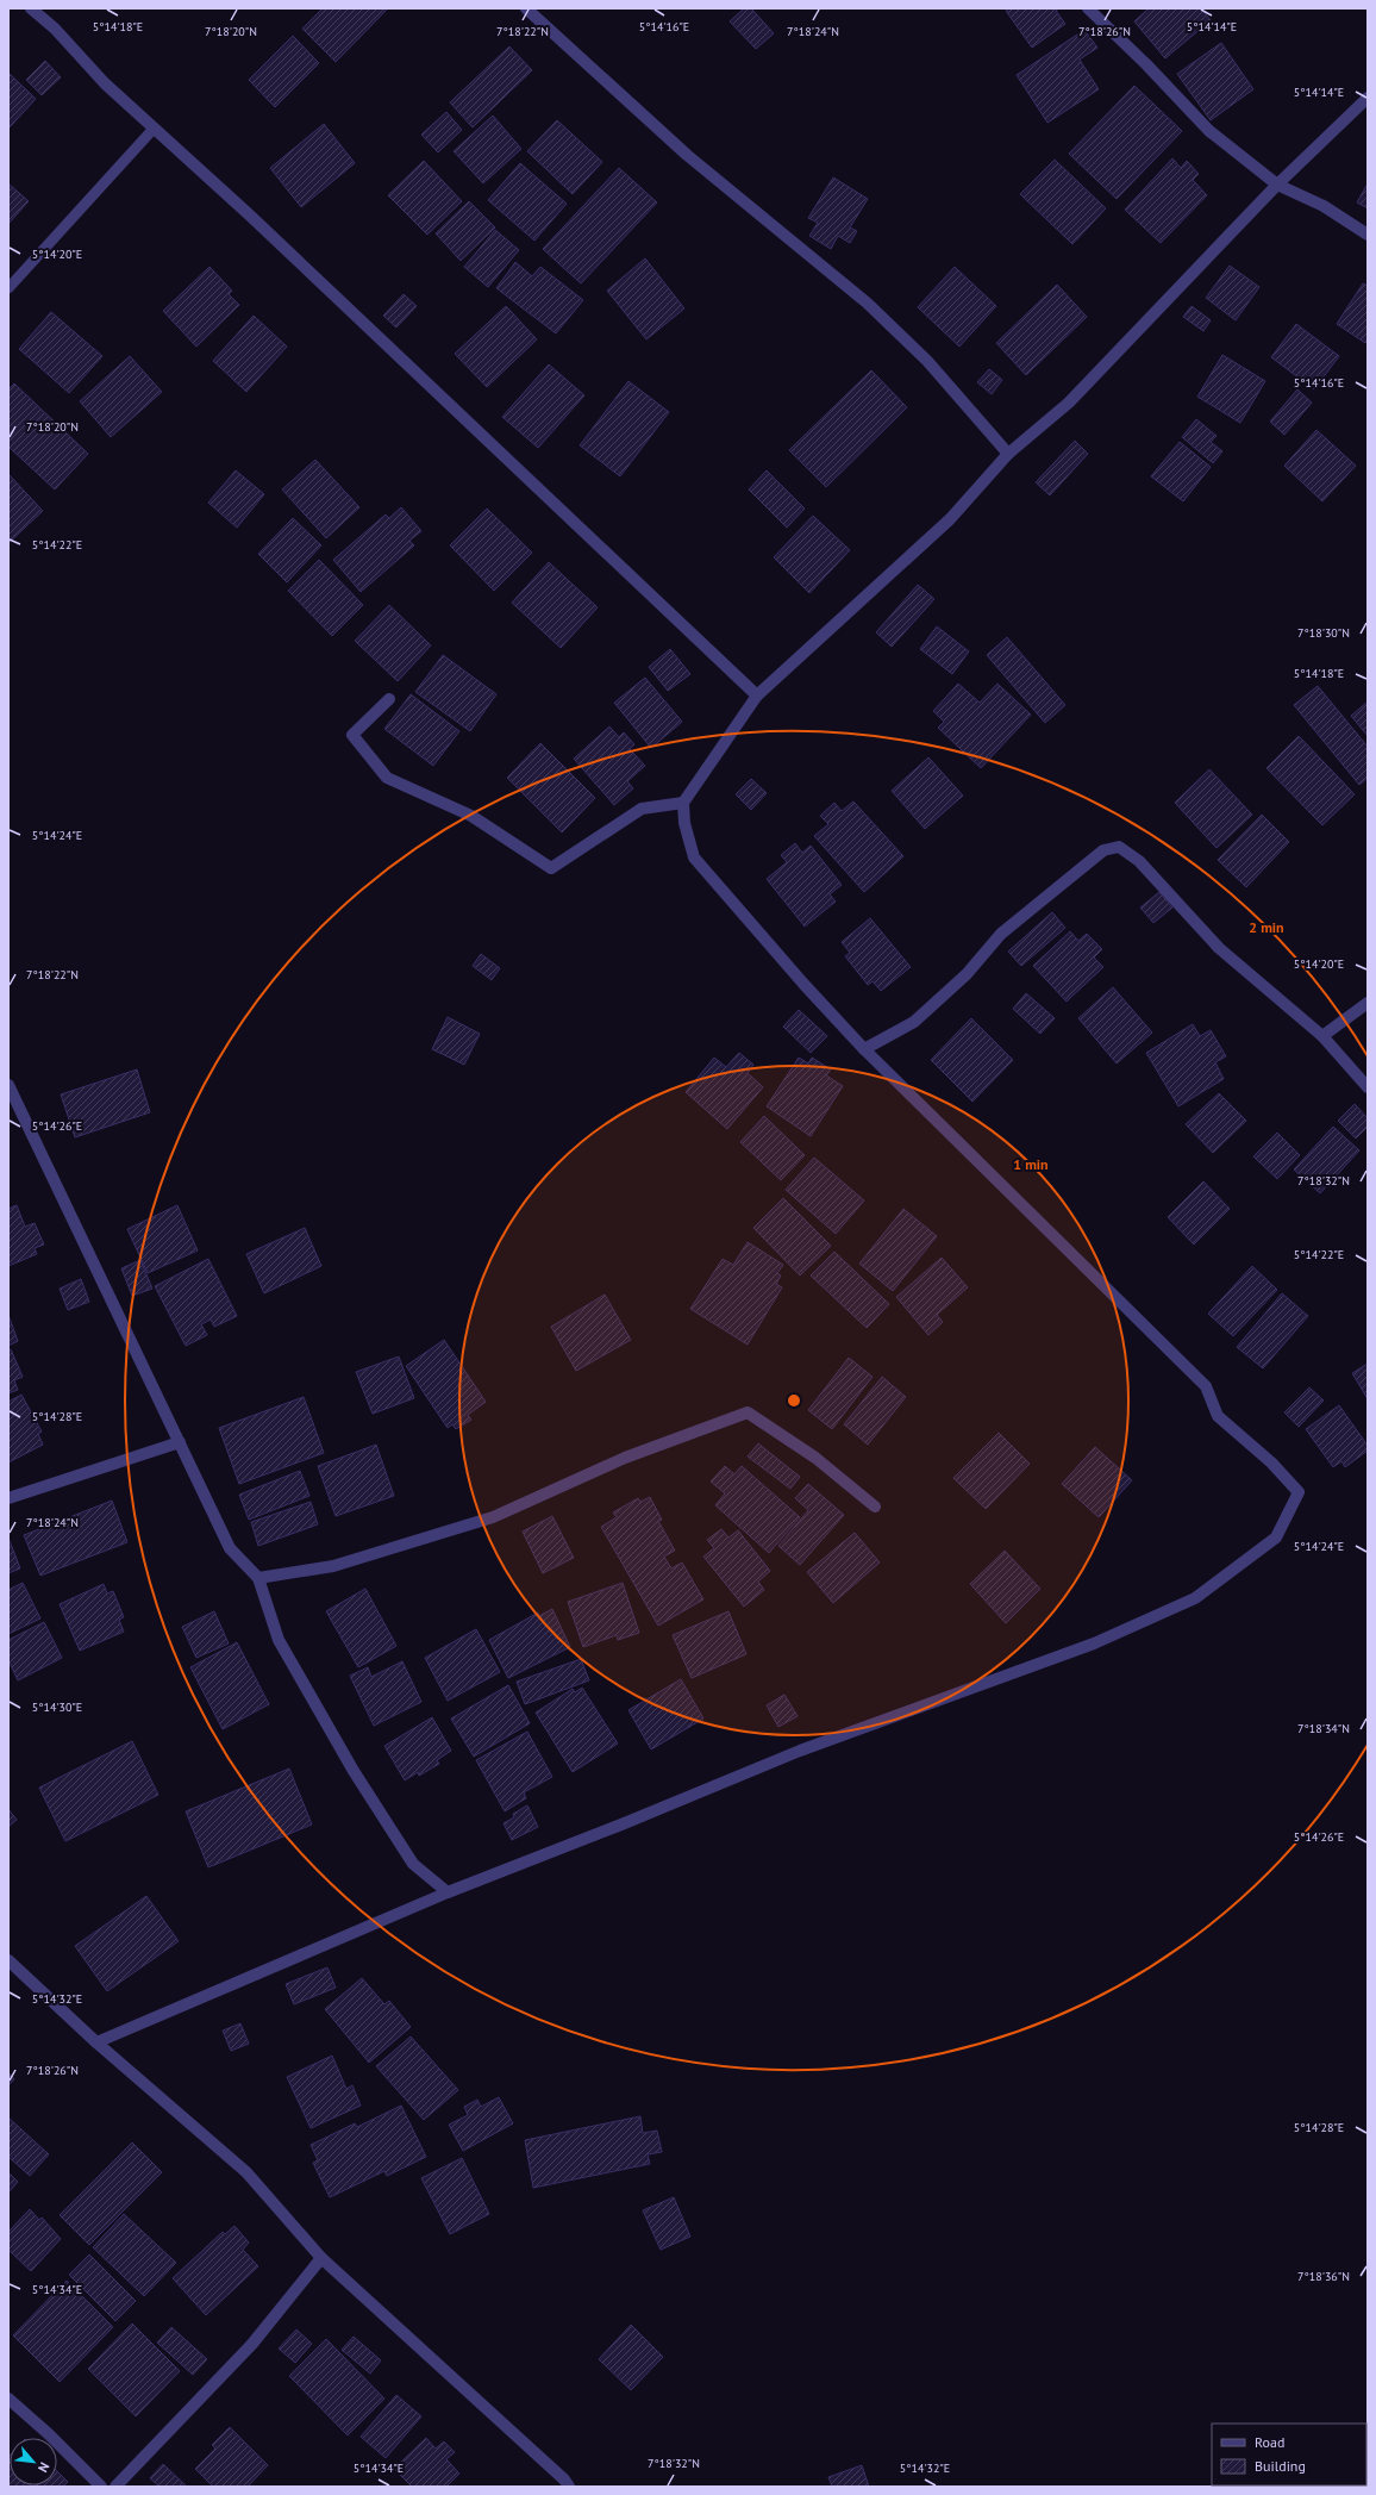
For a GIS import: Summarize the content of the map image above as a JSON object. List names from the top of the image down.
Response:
{
  "legend": ["Road", "Building"],
  "north": "bottom right",
  "coordinates": [
    "5°14'18\"E",
    "5°14'16\"E",
    "5°14'14\"E",
    "7°18'20\"N",
    "7°18'22\"N",
    "7°18'24\"N",
    "7°18'26\"N",
    "5°14'20\"E",
    "5°14'22\"E",
    "7°18'30\"N",
    "5°14'24\"E",
    "5°14'26\"E",
    "7°18'32\"N",
    "5°14'28\"E",
    "5°14'30\"E",
    "7°18'34\"N",
    "5°14'32\"E",
    "7°18'36\"N",
    "5°14'34\"E"
  ],
  "rings": ["2 min", "1 min"]
}
